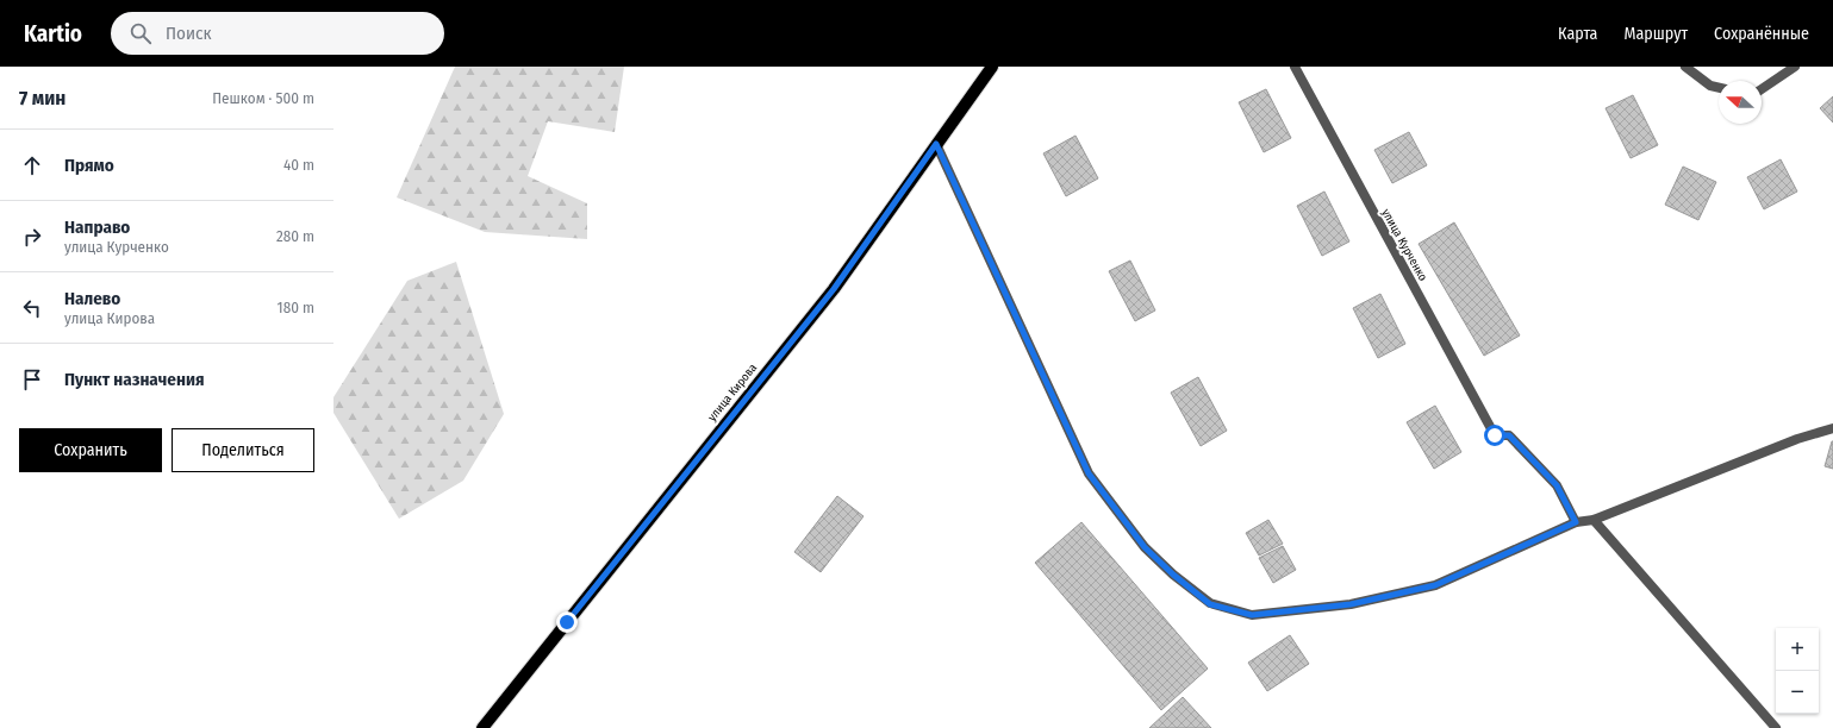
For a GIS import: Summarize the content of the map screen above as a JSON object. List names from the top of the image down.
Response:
{
  "streets": {
    "main road": ["улица Кирова"],
    "street": ["улица Курченко"]
  },
  "north": "left",
  "page": {
    "header": "Kartio",
    "search": "Поиск",
    "nav": ["Карта", "Маршрут", "Сохранённые"],
    "heading": ["7 мин", "Пешком · 500 m"],
    "list": [
      ["Прямо", "40 m"],
      ["Направо", "улица Курченко", "280 m"],
      ["Налево", "улица Кирова", "180 m"],
      "Пункт назначения"
    ],
    "buttons": ["Сохранить", "Поделиться"],
    "map_buttons": ["+", "−"]
  }
}
